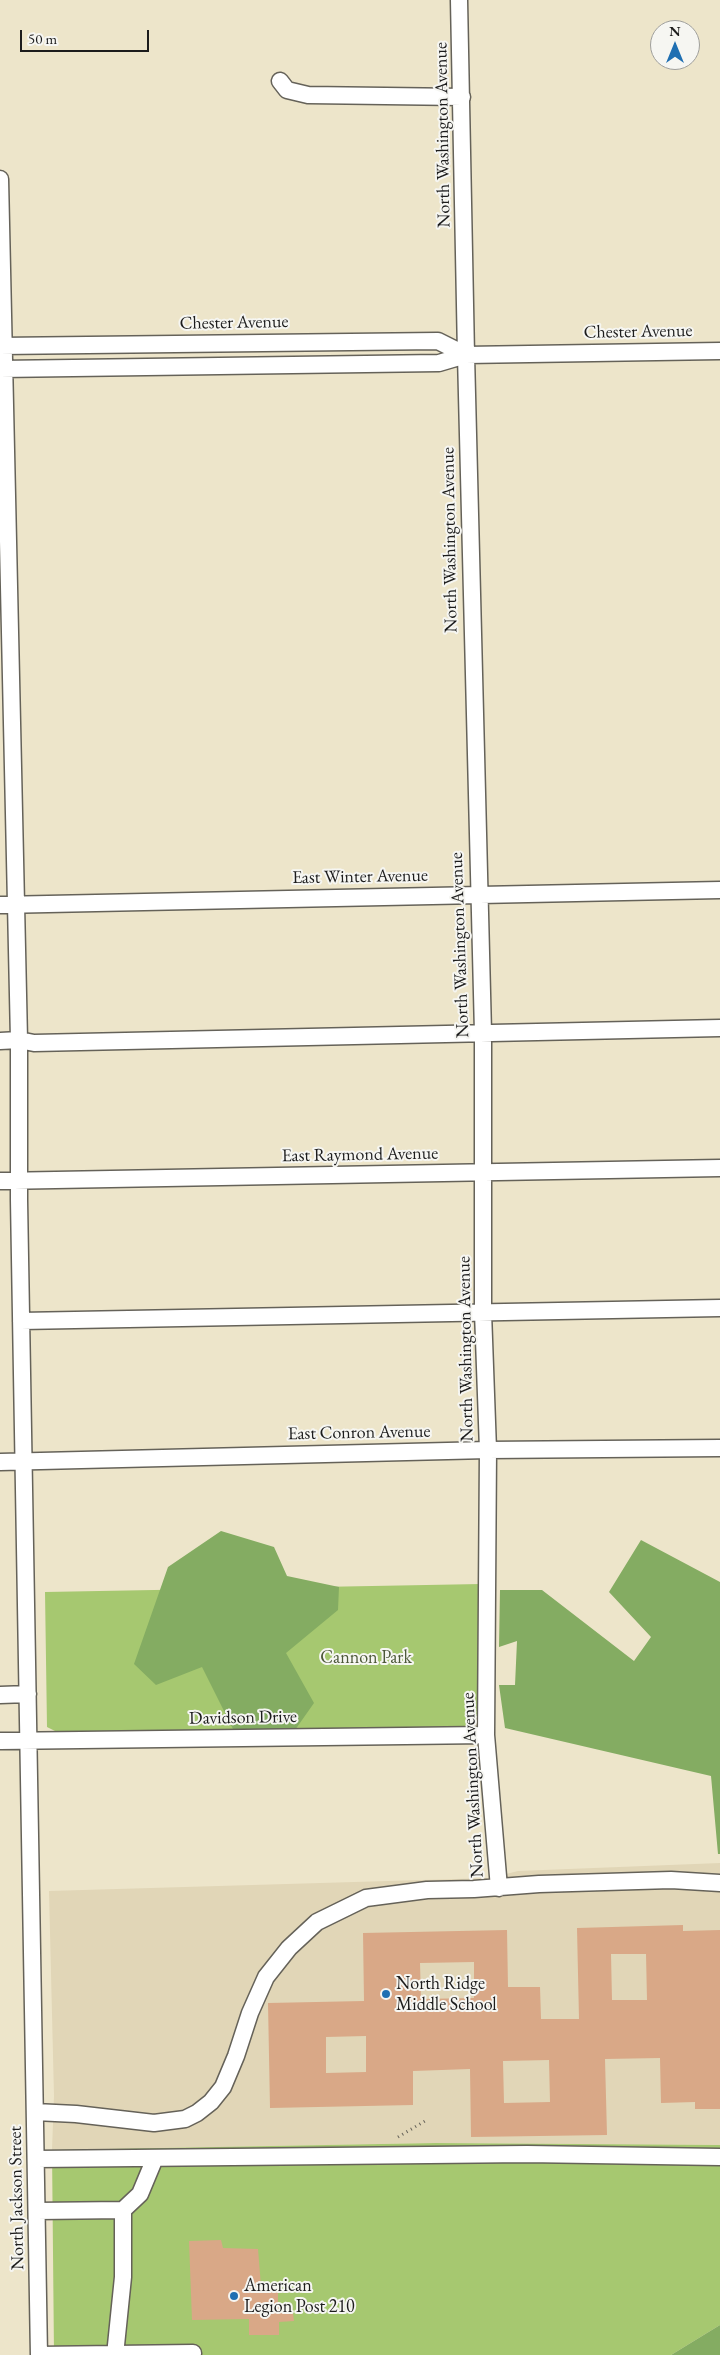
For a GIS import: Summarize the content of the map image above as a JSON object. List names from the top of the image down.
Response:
{
  "streets": {
    "street": [
      "North Washington Avenue",
      "Chester Avenue",
      "East Winter Avenue",
      "East Raymond Avenue",
      "East Conron Avenue",
      "Davidson Drive",
      "North Jackson Street"
    ]
  },
  "crossings": [
    ["North Washington Avenue", "Chester Avenue"],
    ["North Washington Avenue", "East Winter Avenue"],
    ["North Washington Avenue", "East Raymond Avenue"],
    ["North Washington Avenue", "East Conron Avenue"],
    ["North Washington Avenue", "Davidson Drive"],
    ["Chester Avenue", "North Jackson Street"],
    ["East Winter Avenue", "North Jackson Street"],
    ["East Raymond Avenue", "North Jackson Street"],
    ["East Conron Avenue", "North Jackson Street"],
    ["Davidson Drive", "North Jackson Street"]
  ],
  "parks": ["Cannon Park"],
  "places": ["North Ridge Middle School", "American Legion Post 210"],
  "scale_bar": "50 m",
  "north": "top"
}
